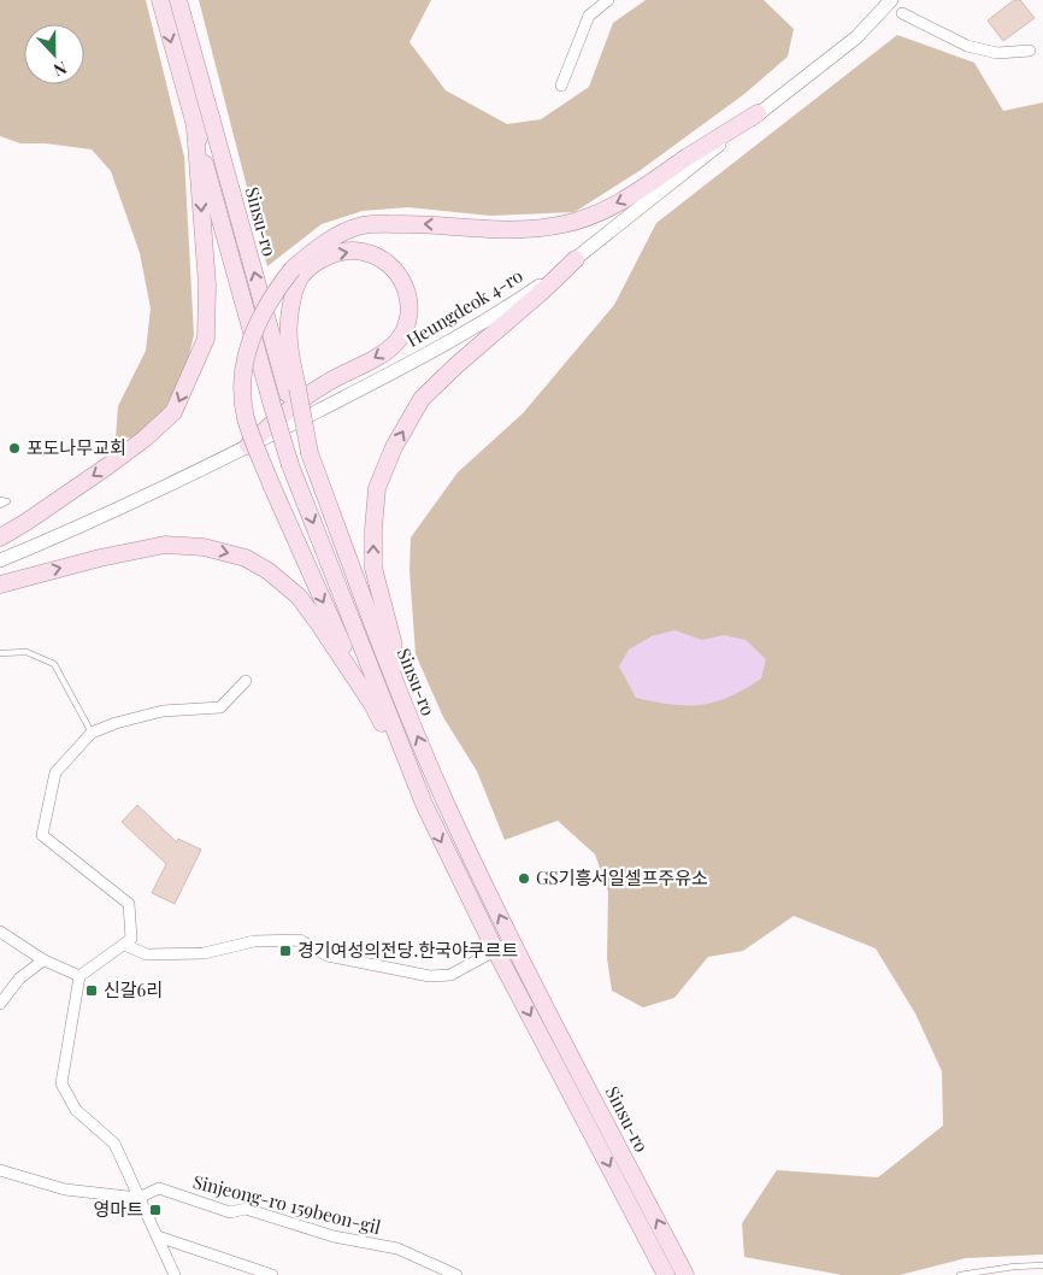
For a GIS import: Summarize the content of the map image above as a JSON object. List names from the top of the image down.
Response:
{
  "streets": {
    "main road": ["Sinsu-ro"],
    "street": ["Heungdeok 4-ro", "Sinjeong-ro 159beon-gil"]
  },
  "places": {
    "other": ["포도나무교회", "GS기흥서일셀프주유소"],
    "transit": ["경기여성의전당.한국야쿠르트", "신갈6리", "영마트"]
  },
  "north": "bottom"
}
